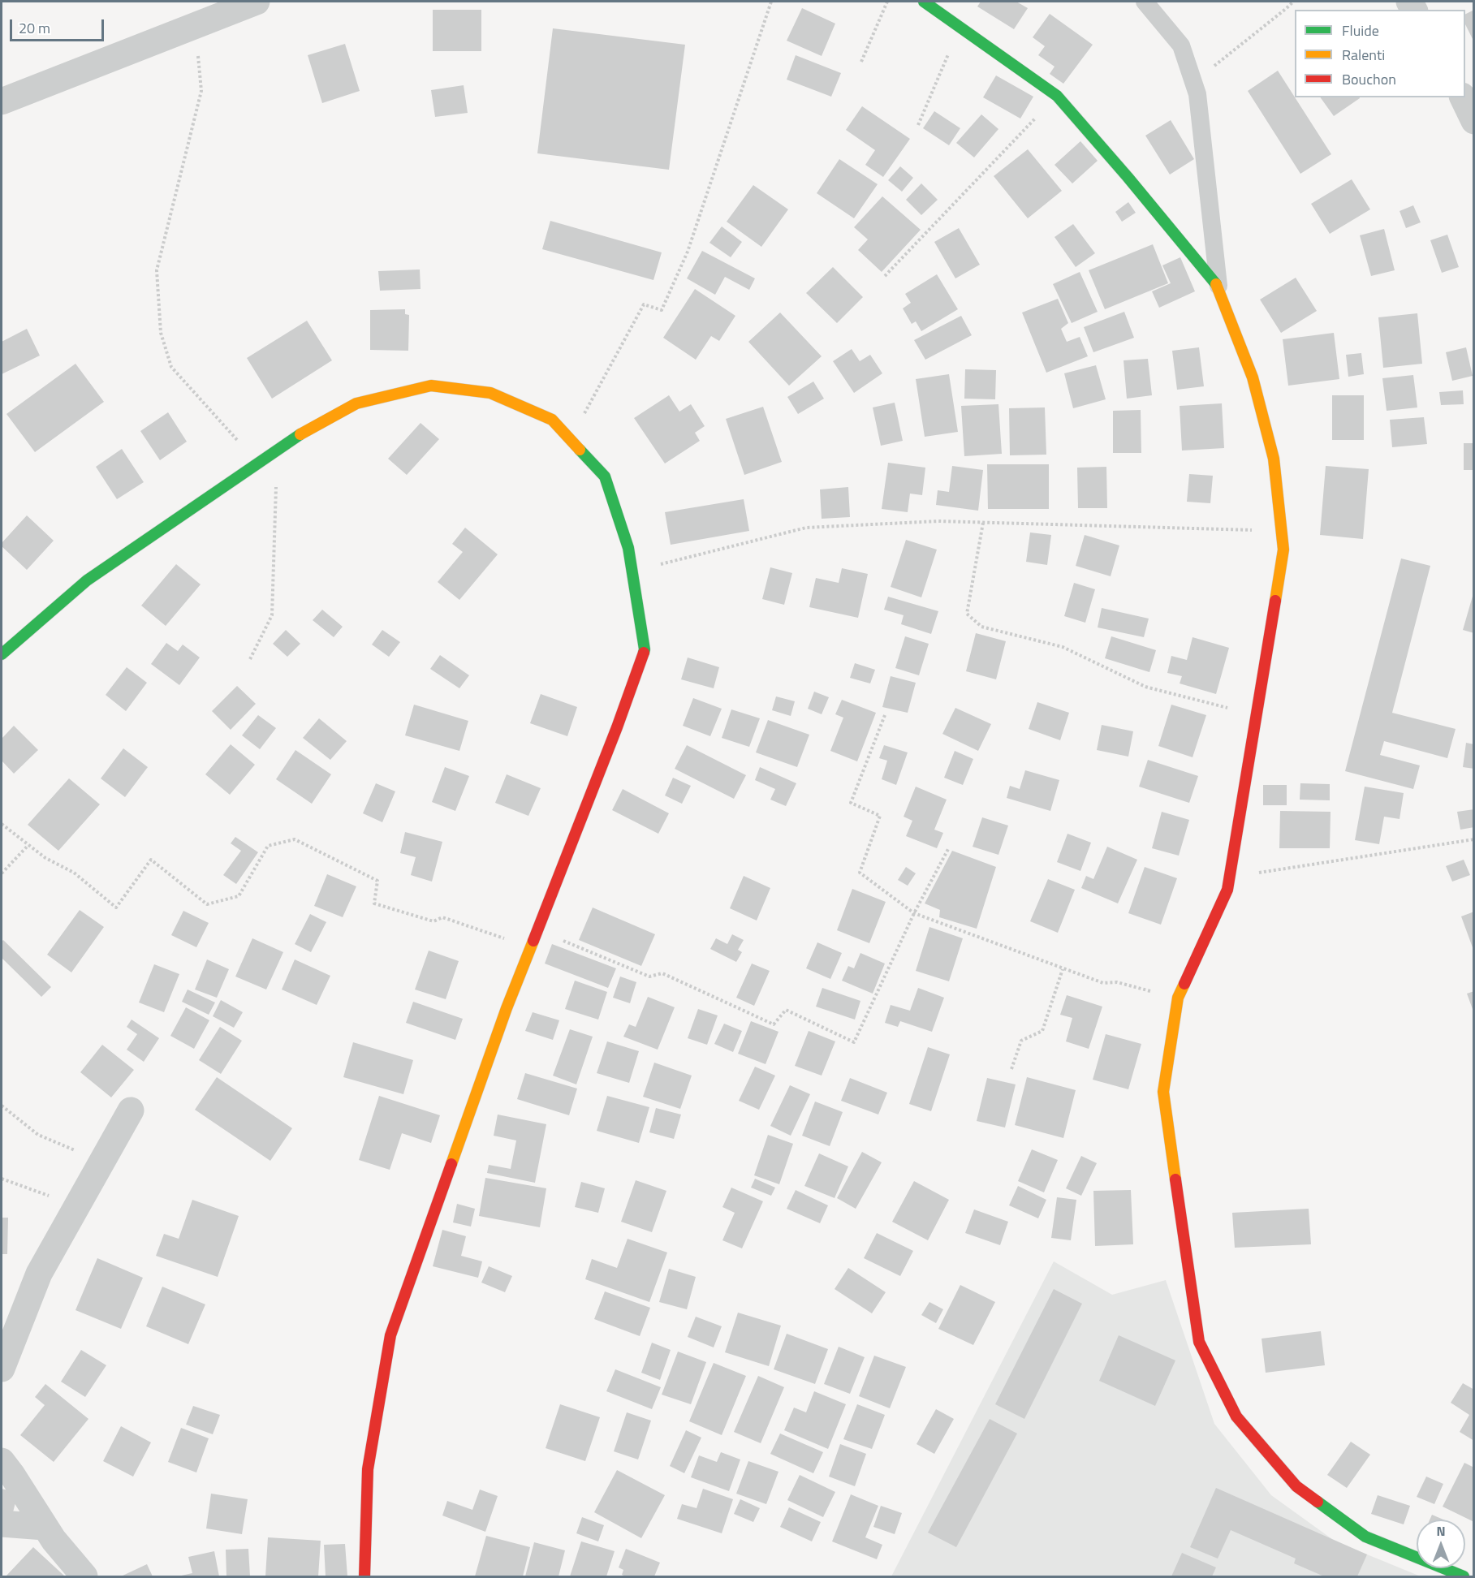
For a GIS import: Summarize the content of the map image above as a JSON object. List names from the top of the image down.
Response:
{
  "legend": ["Fluide", "Ralenti", "Bouchon"],
  "scale_bar": "20 m",
  "north": "top"
}
